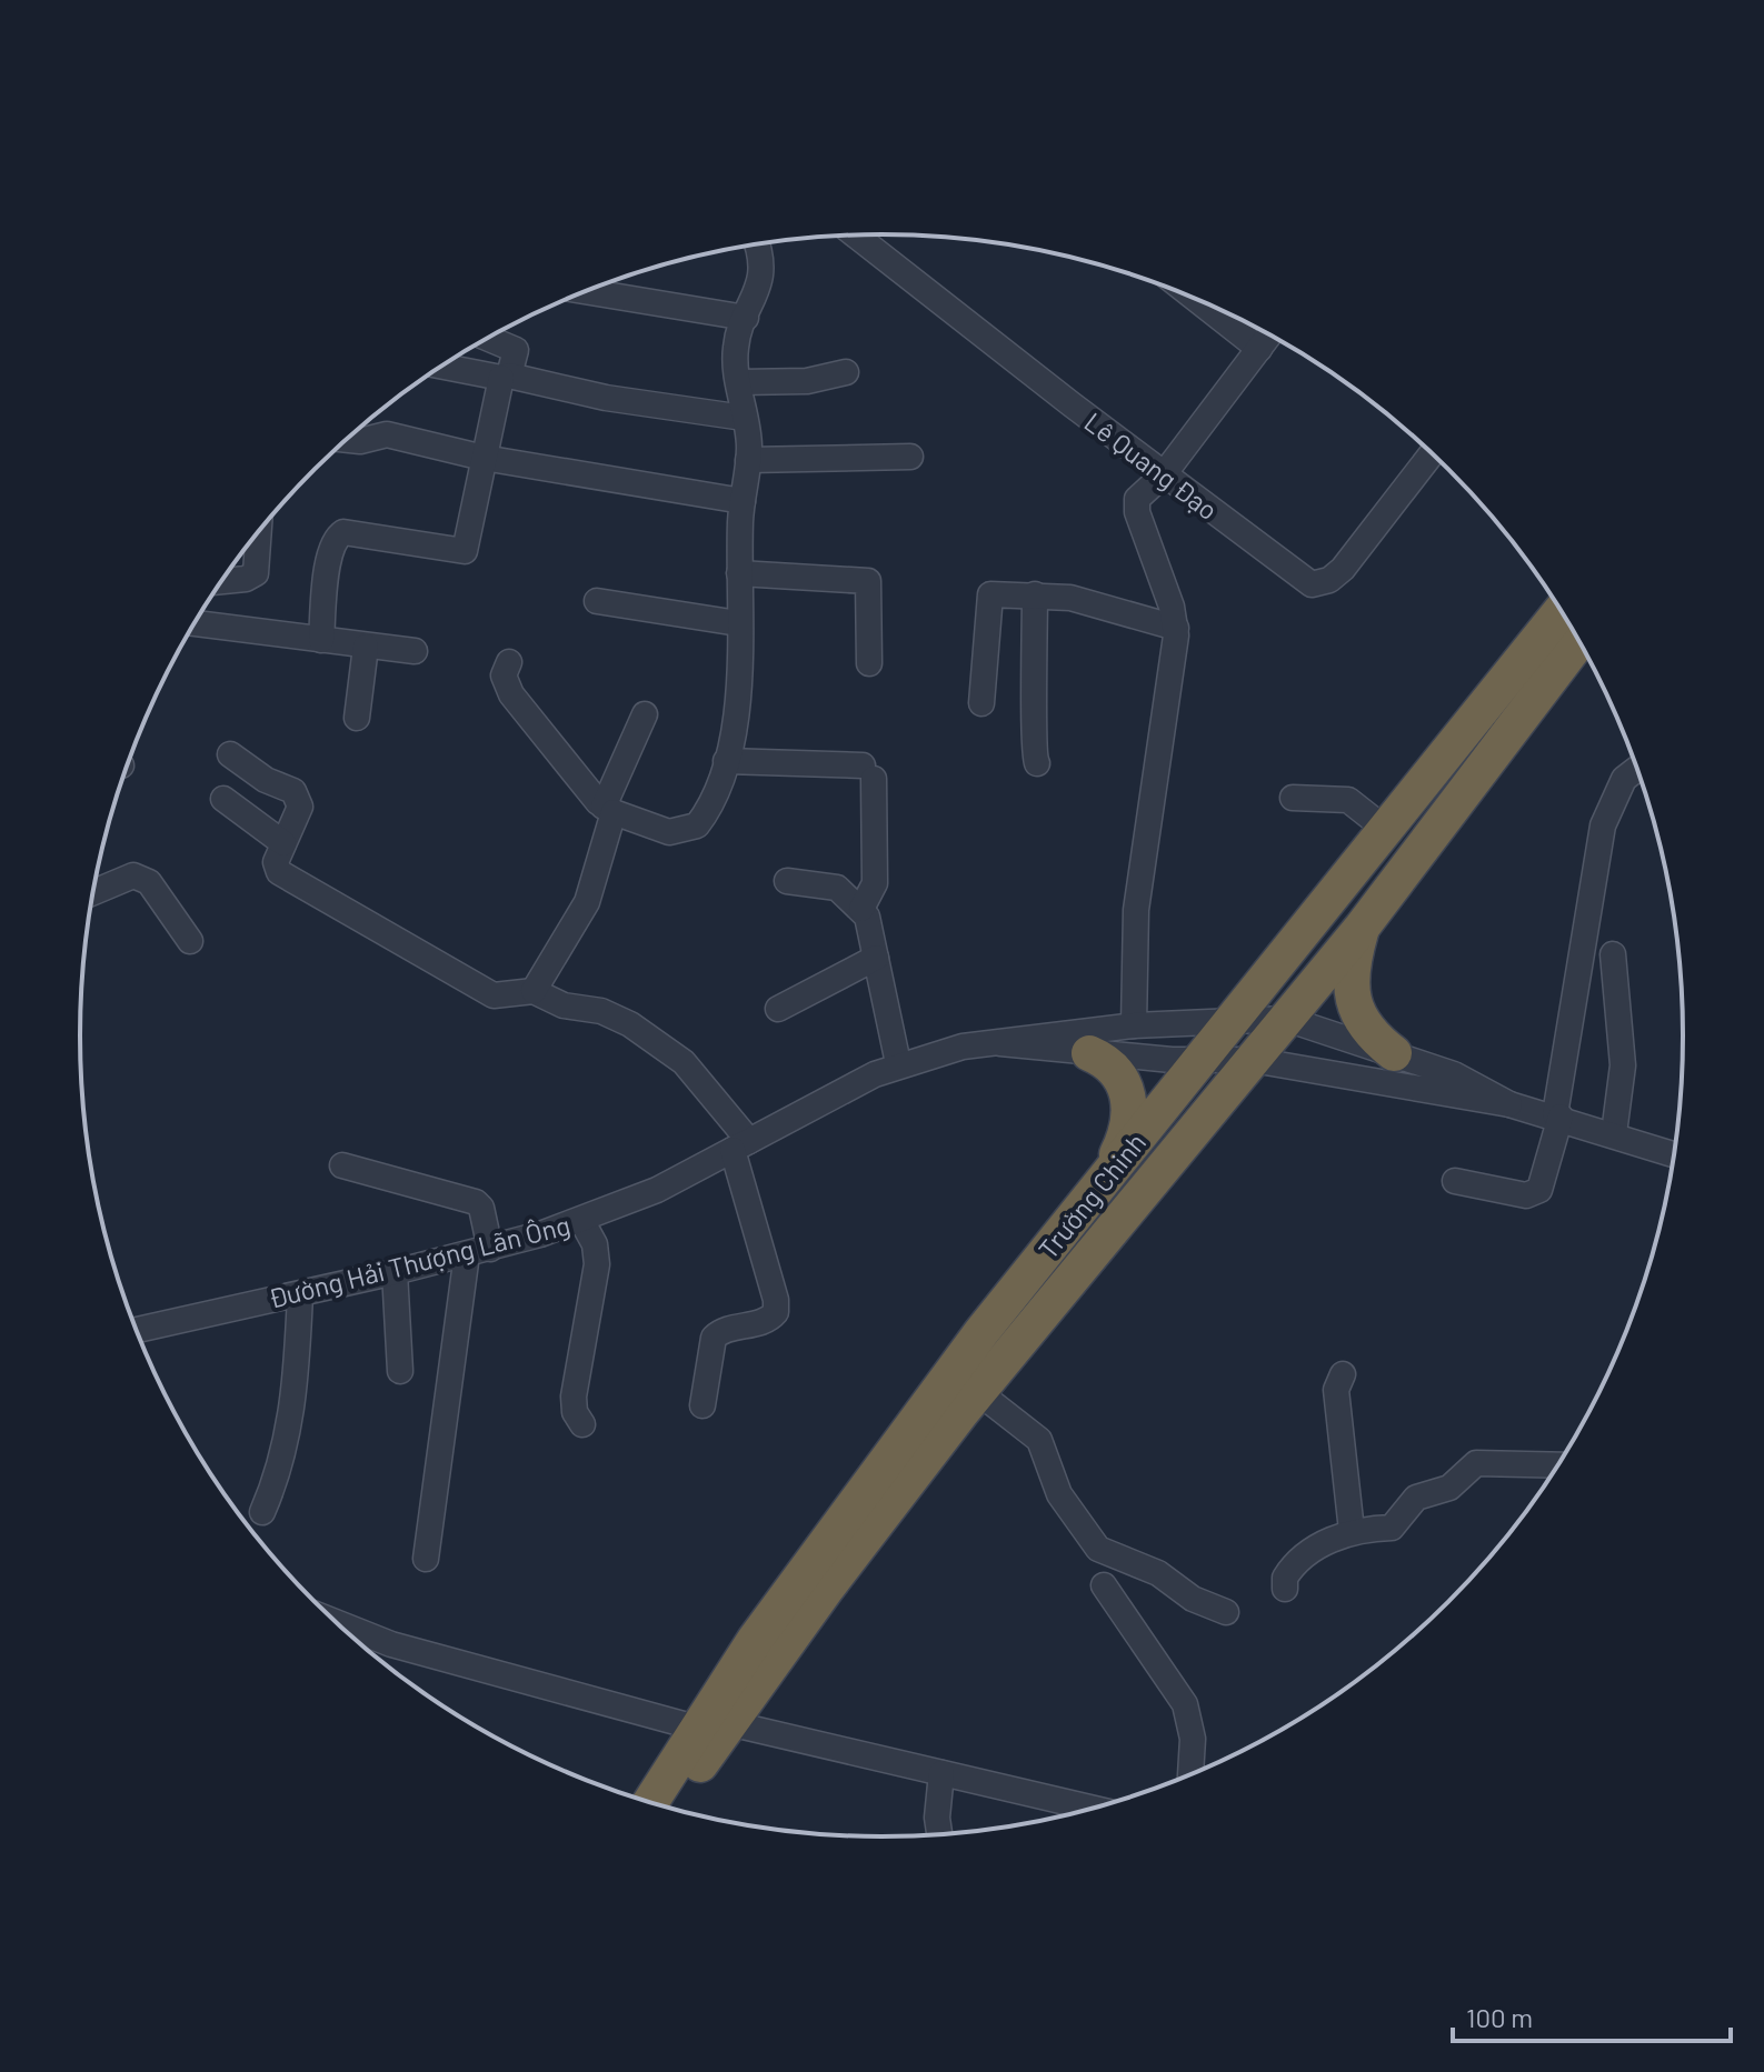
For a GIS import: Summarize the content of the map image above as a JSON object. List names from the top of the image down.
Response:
{
  "streets": {
    "highway": ["Trường Chinh"],
    "street": ["Lê Quang Đạo", "Đường Hải Thượng Lãn Ông"]
  },
  "crossings": [
    ["Trường Chinh", "Đường Hải Thượng Lãn Ông"]
  ],
  "scale_bar": "100 m"
}
